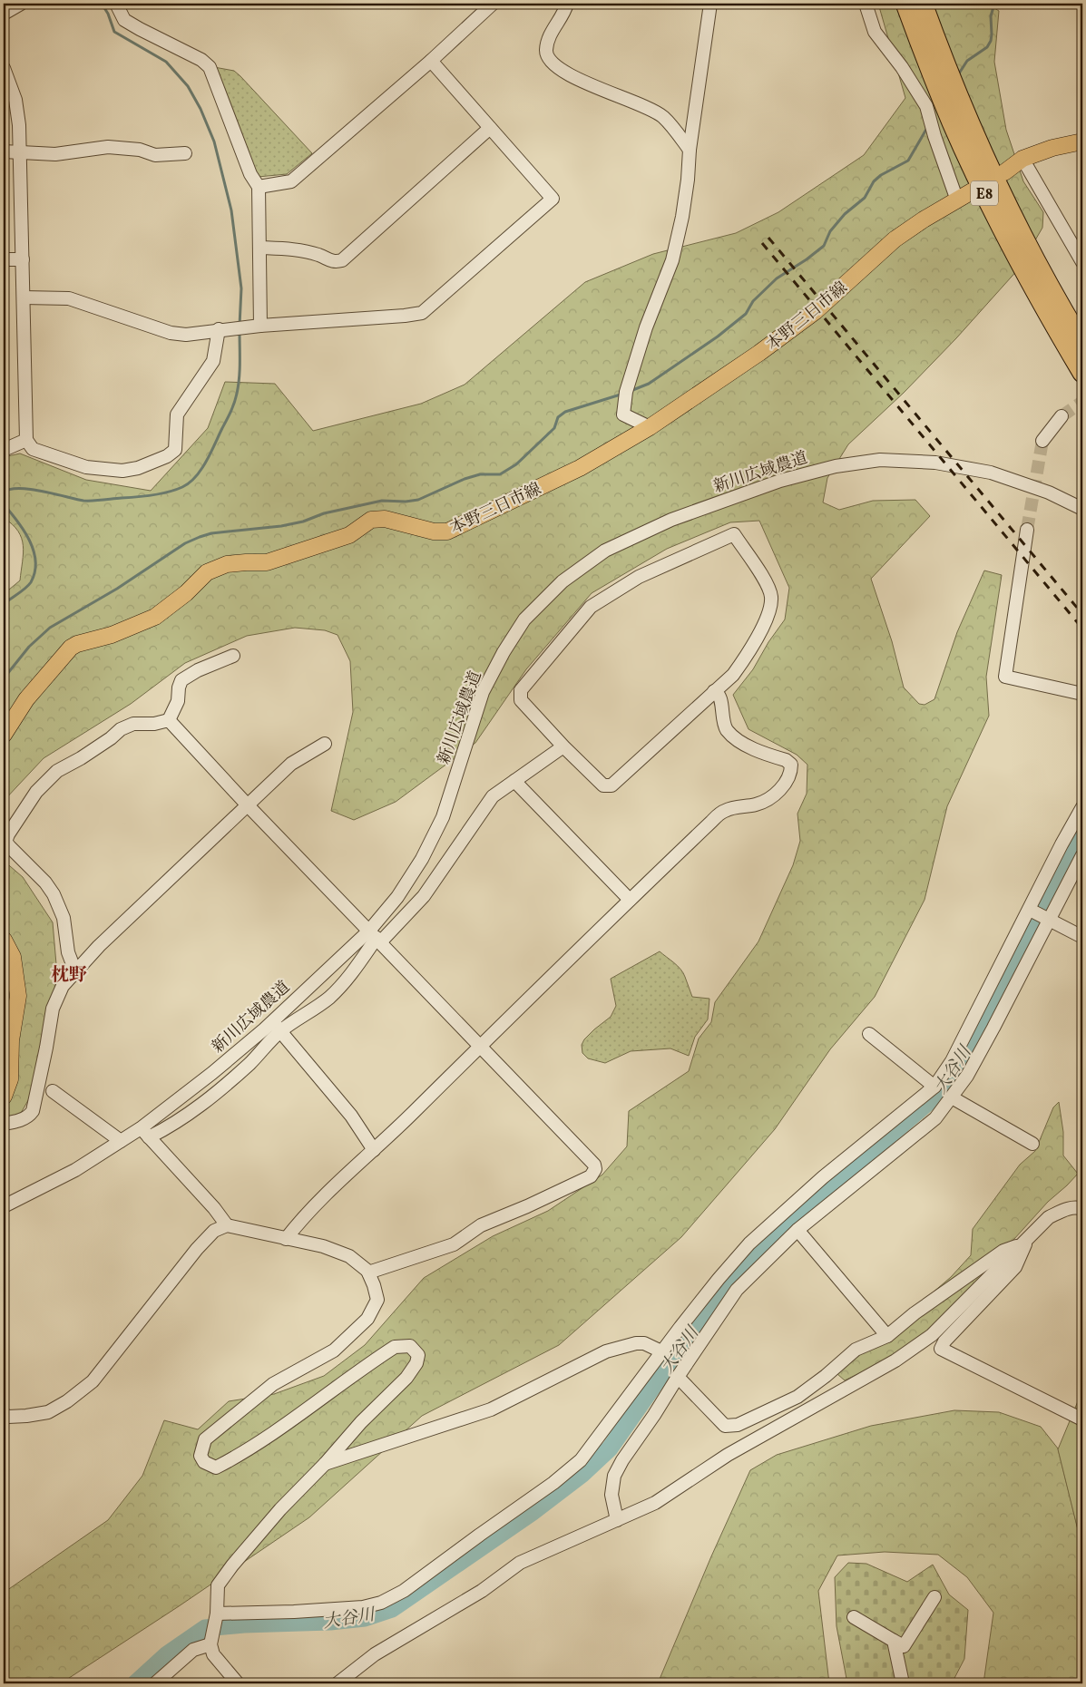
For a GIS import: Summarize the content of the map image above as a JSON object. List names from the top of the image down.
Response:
{
  "streets": {
    "highway": ["E8"],
    "main road": ["本野三日市線"],
    "street": ["新川広域農道"]
  },
  "districts": ["枕野"],
  "water": ["大谷川"]
}
